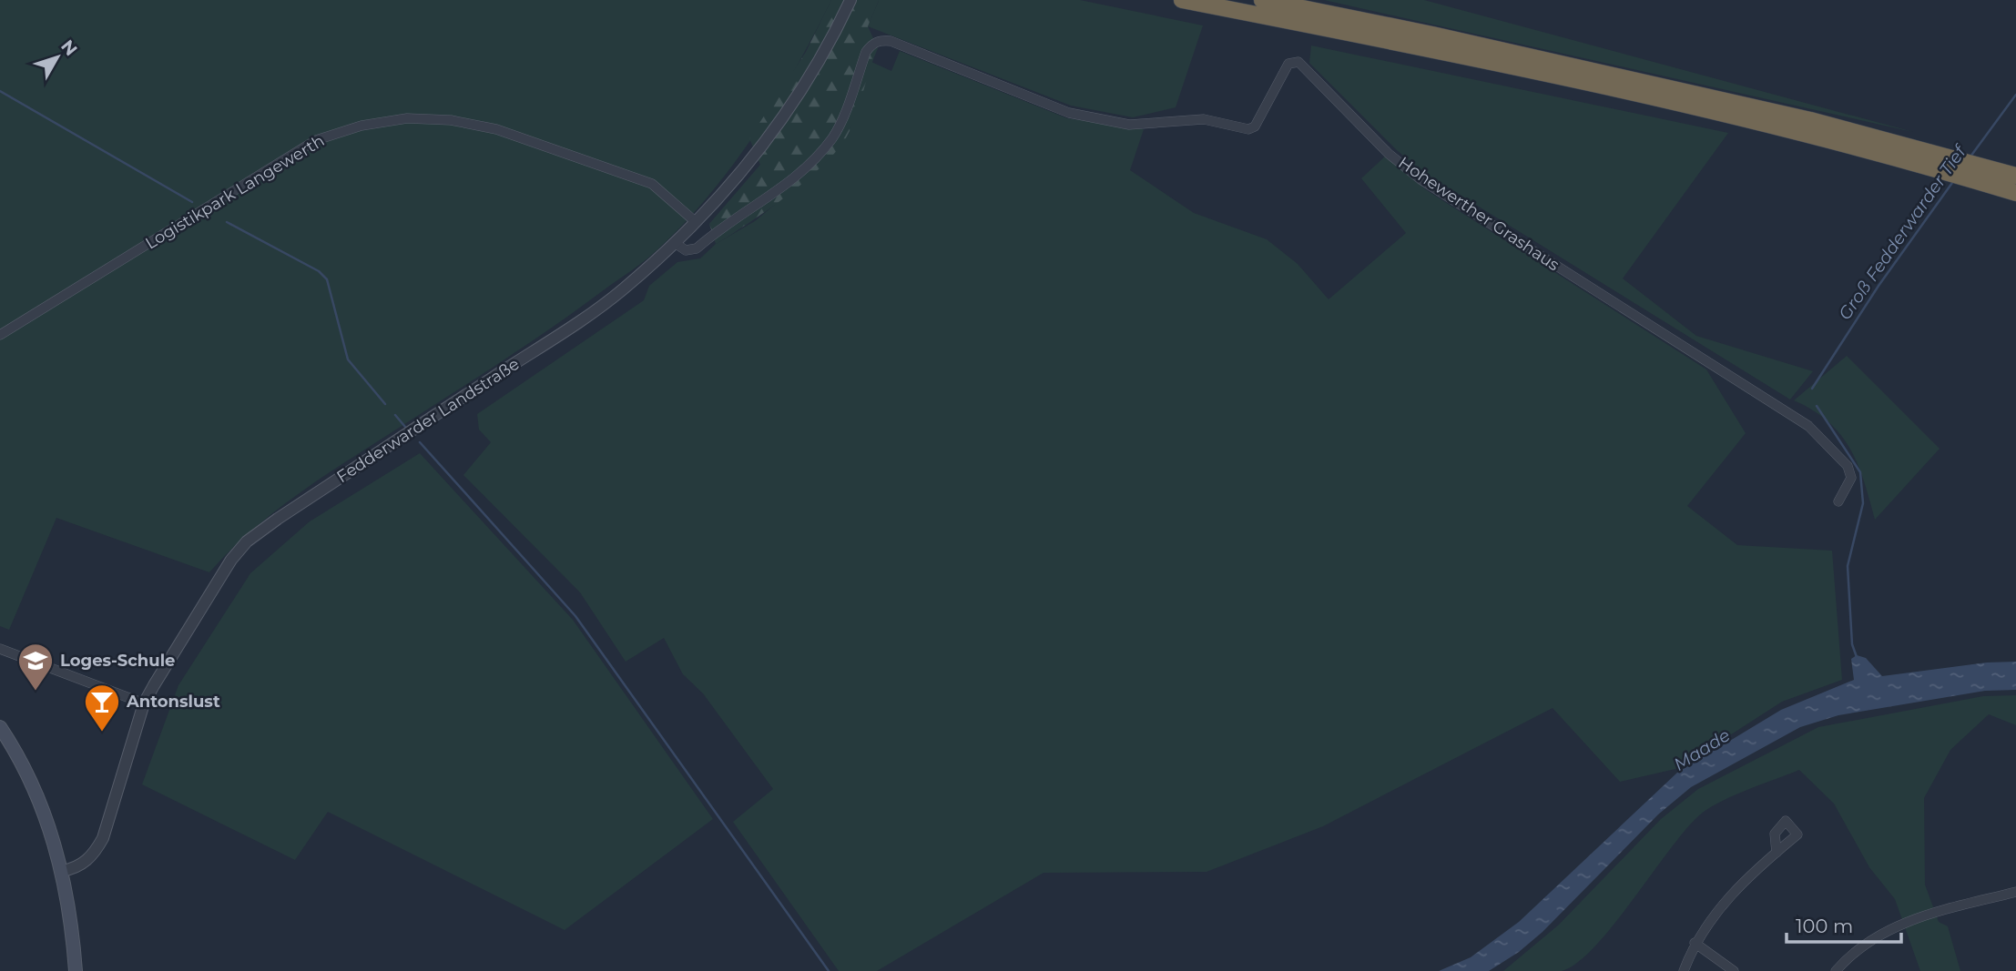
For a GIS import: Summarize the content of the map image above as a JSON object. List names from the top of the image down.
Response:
{
  "streets": {
    "street": ["Logistikpark Langewerth", "Hohewerther Grashaus", "Fedderwarder Landstraße"]
  },
  "crossings": [
    ["Logistikpark Langewerth", "Fedderwarder Landstraße"],
    ["Hohewerther Grashaus", "Fedderwarder Landstraße"]
  ],
  "water": ["Groß Fedderwarder Tief", "Maade"],
  "places": {
    "school or university": ["Loges-Schule"],
    "bar": ["Antonslust"]
  },
  "scale_bar": "100 m",
  "north": "top right"
}
